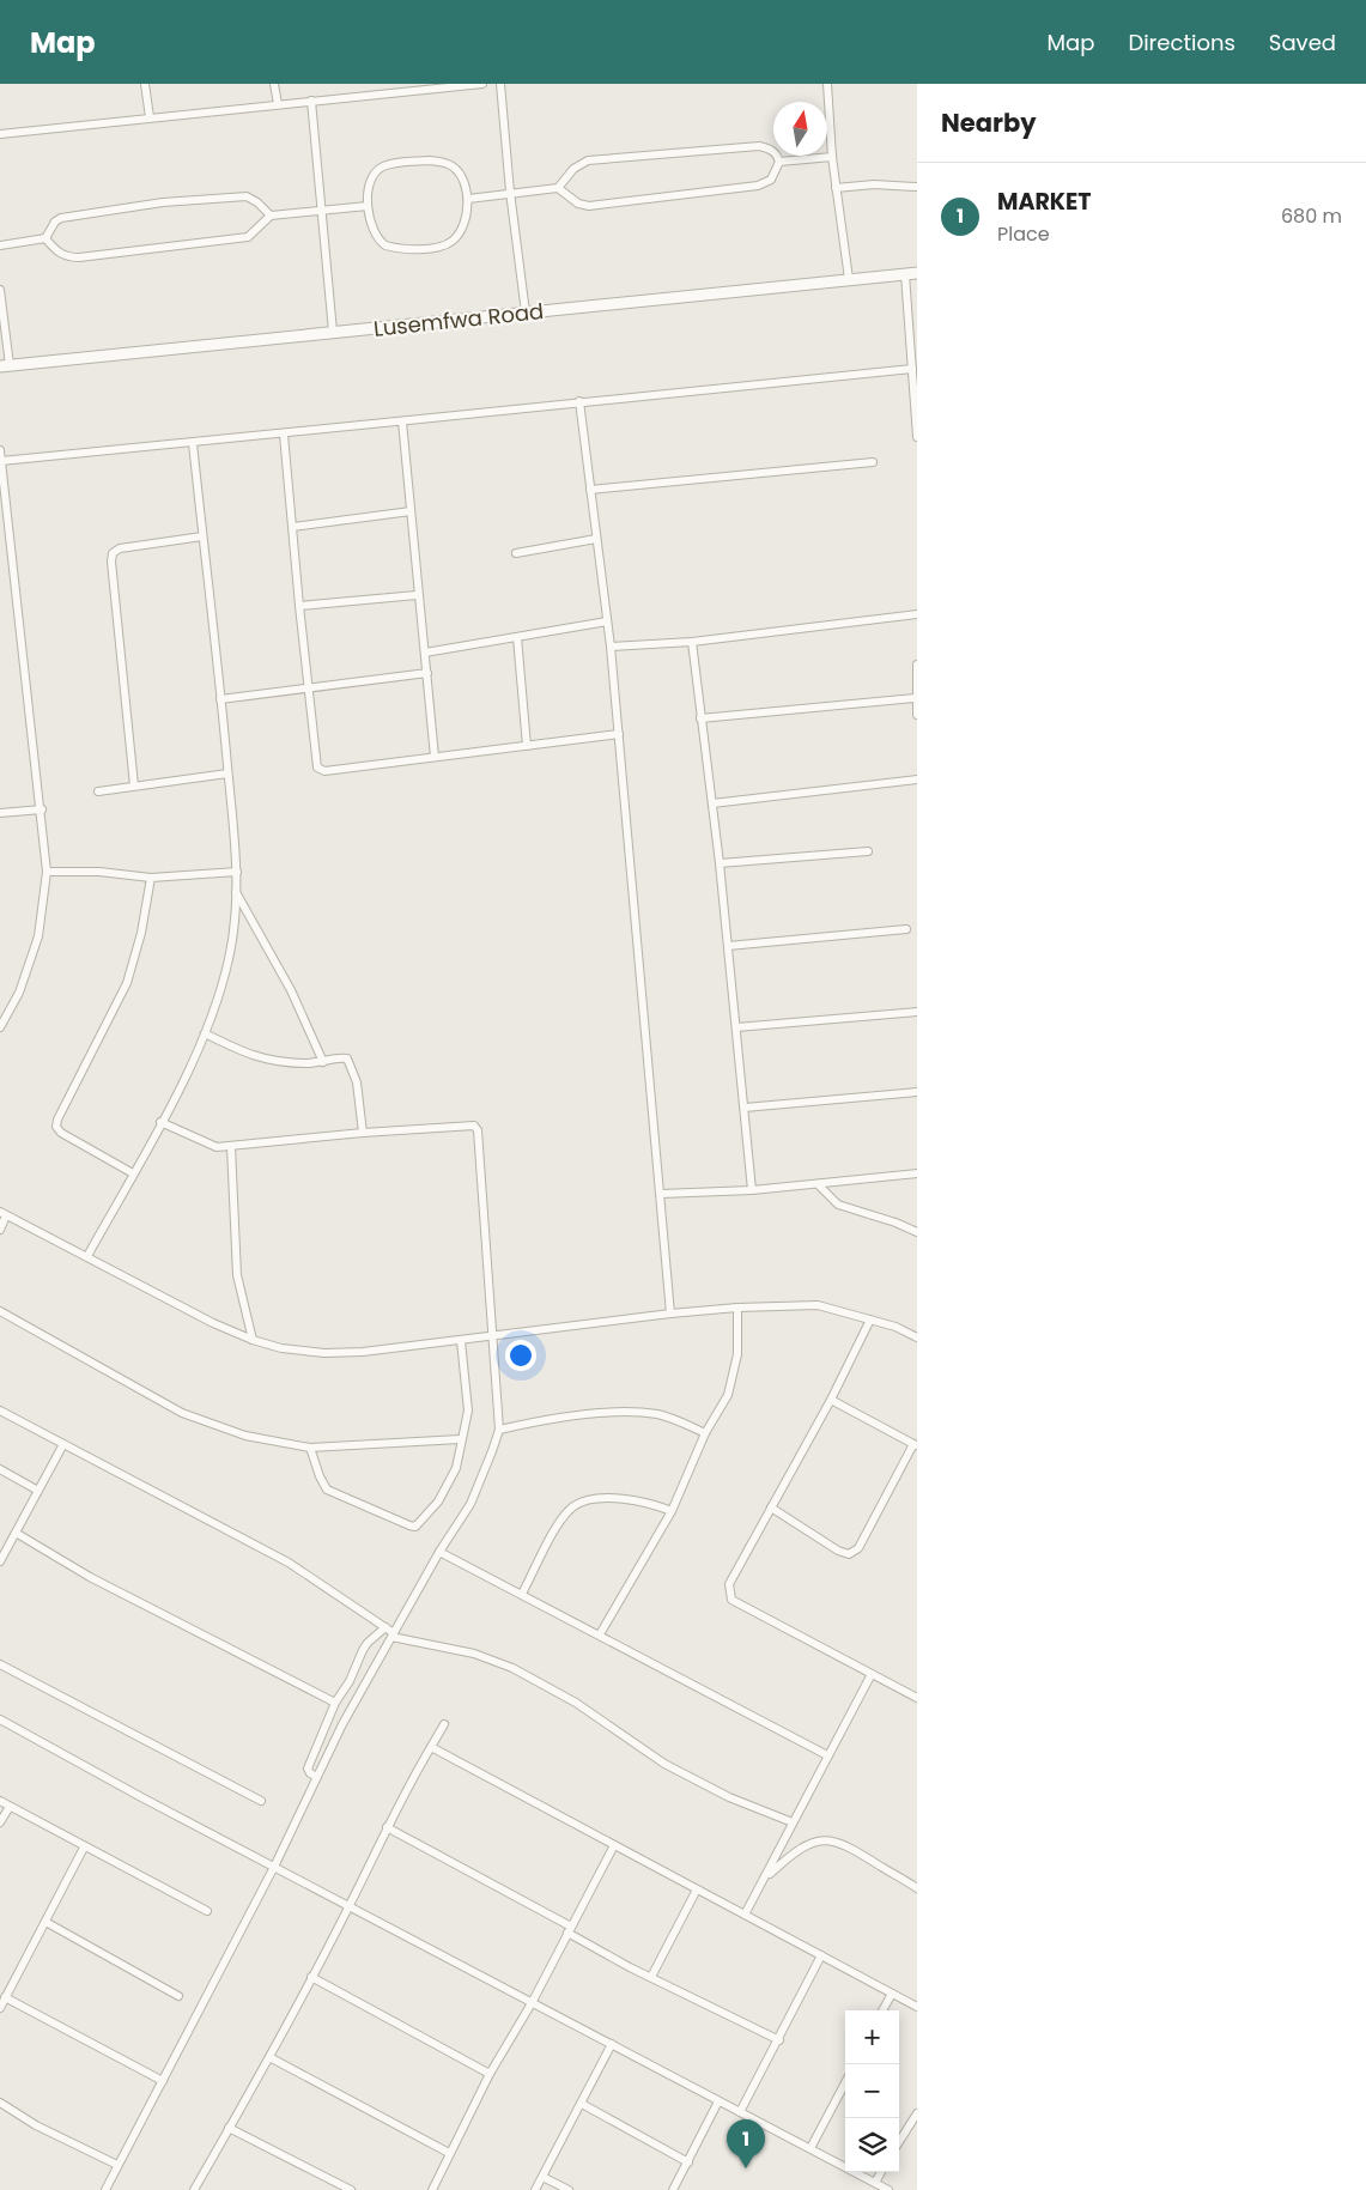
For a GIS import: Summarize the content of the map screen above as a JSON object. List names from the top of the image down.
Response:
{
  "streets": {
    "street": ["Lusemfwa Road"]
  },
  "north": "top",
  "page": {
    "header": "Map",
    "nav": ["Map", "Directions", "Saved"],
    "heading": "Nearby",
    "list": [
      {
        "mark": "1",
        "name": "MARKET",
        "note": "Place",
        "value": "680 m"
      }
    ],
    "map_buttons": ["+", "−"],
    "pins": "1"
  }
}
